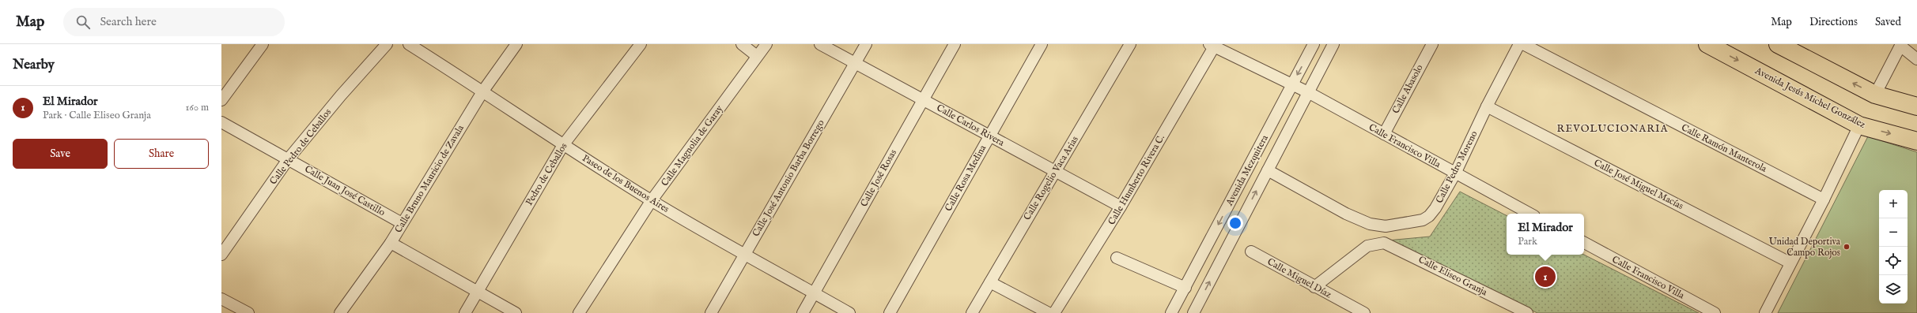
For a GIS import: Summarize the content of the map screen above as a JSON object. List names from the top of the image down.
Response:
{
  "streets": {
    "main road": ["Avenida Jesús Michel González"],
    "street": [
      "Calle Abasolo",
      "Calle Carlos Rivera",
      "Calle Magnolia de Garay",
      "Calle Francisco Villa",
      "Calle Pedro de Ceballos",
      "Calle Ramón Manterola",
      "Calle Pedro Moreno",
      "Avenida Mezquitera",
      "Pedro de Ceballos",
      "Calle José Antonio Barba Borrego",
      "Calle José Rosas",
      "Calle Rosa Medina",
      "Calle Rogelio Vaca Arias",
      "Calle Bruno Mauricio de Zavala",
      "Calle Humberto Rivera C.",
      "Paseo de los Buenos Aires",
      "Calle José Miguel Macías",
      "Calle Juan José Castillo",
      "Calle Eliseo Granja",
      "Calle Miguel Díaz"
    ]
  },
  "crossings": [
    ["Calle Abasolo", "Calle Francisco Villa"],
    ["Calle Carlos Rivera", "Calle José Antonio Barba Borrego"],
    ["Calle Carlos Rivera", "Calle José Rosas"],
    ["Calle Carlos Rivera", "Calle Rosa Medina"],
    ["Calle Carlos Rivera", "Calle Rogelio Vaca Arias"],
    ["Calle Carlos Rivera", "Calle Humberto Rivera C."],
    ["Calle Magnolia de Garay", "Paseo de los Buenos Aires"],
    ["Calle Francisco Villa", "Calle Pedro Moreno"],
    ["Calle Francisco Villa", "Avenida Mezquitera"],
    ["Calle Francisco Villa", "Calle Humberto Rivera C."],
    ["Calle Pedro de Ceballos", "Calle Juan José Castillo"],
    ["Calle Pedro Moreno", "Avenida Mezquitera"],
    ["Calle Pedro Moreno", "Calle José Miguel Macías"],
    ["Pedro de Ceballos", "Paseo de los Buenos Aires"],
    ["Calle José Antonio Barba Borrego", "Paseo de los Buenos Aires"],
    ["Calle José Rosas", "Paseo de los Buenos Aires"],
    ["Calle Bruno Mauricio de Zavala", "Paseo de los Buenos Aires"],
    ["Calle Bruno Mauricio de Zavala", "Calle Juan José Castillo"],
    ["Calle Eliseo Granja", "Calle Miguel Díaz"]
  ],
  "districts": ["REVOLUCIONARIA"],
  "places": ["Unidad Deportiva Campo Rojos"],
  "page": {
    "header": "Map",
    "search": "Search here",
    "nav": ["Map", "Directions", "Saved"],
    "heading": "Nearby",
    "list": [
      {
        "mark": "1",
        "name": "El Mirador",
        "note": "Park · Calle Eliseo Granja",
        "value": "160 m"
      }
    ],
    "buttons": ["Save", "Share"],
    "map_buttons": ["+", "−"],
    "popup": ["El Mirador", "Park"],
    "pins": "1"
  }
}
